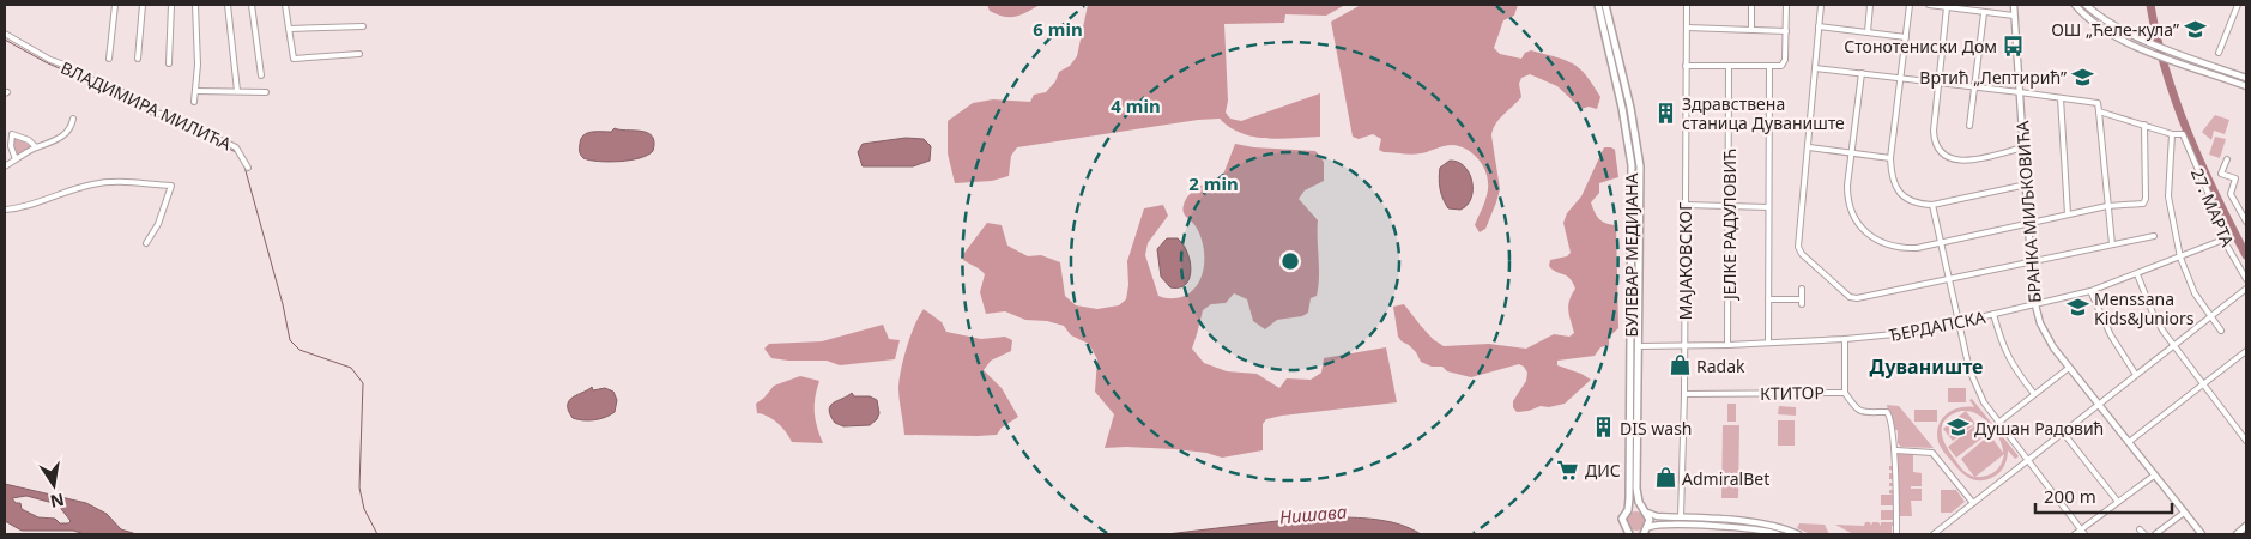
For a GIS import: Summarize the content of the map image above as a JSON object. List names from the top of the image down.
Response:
{
  "streets": {
    "main road": ["БУЛЕВАР МЕДИЈАНА"],
    "street": [
      "ВЛАДИМИРА МИЛИЋА",
      "27. МАРТА",
      "БРАНКА МИЉКОВИЋА",
      "ЈЕЛКЕ РАДУЛОВИЋ",
      "МАЈАКОВСКОГ",
      "ЂЕРДАПСКА",
      "КТИТОР"
    ]
  },
  "crossings": [
    ["27. МАРТА", "ЂЕРДАПСКА"],
    ["БРАНКА МИЉКОВИЋА", "ЂЕРДАПСКА"],
    ["ЈЕЛКЕ РАДУЛОВИЋ", "ЂЕРДАПСКА"],
    ["БУЛЕВАР МЕДИЈАНА", "ЂЕРДАПСКА"],
    ["МАЈАКОВСКОГ", "ЂЕРДАПСКА"],
    ["МАЈАКОВСКОГ", "КТИТОР"],
    ["ЂЕРДАПСКА", "КТИТОР"]
  ],
  "districts": ["Дуваниште"],
  "water": ["Нишава"],
  "places": {
    "school or university": [
      "ОШ „Ћеле-кула”",
      "Вртић „Лептирић”",
      "Menssana Kids&Juniors",
      "Душан Радовић"
    ],
    "bus stop": ["Стонотениски Дом"],
    "building": ["Здравствена станица Дуваниште", "DIS wash"],
    "shop": ["Radak", "AdmiralBet"],
    "supermarket": ["ДИС"]
  },
  "scale_bar": "200 m",
  "north": "bottom",
  "rings": ["6 min", "4 min", "2 min"]
}
